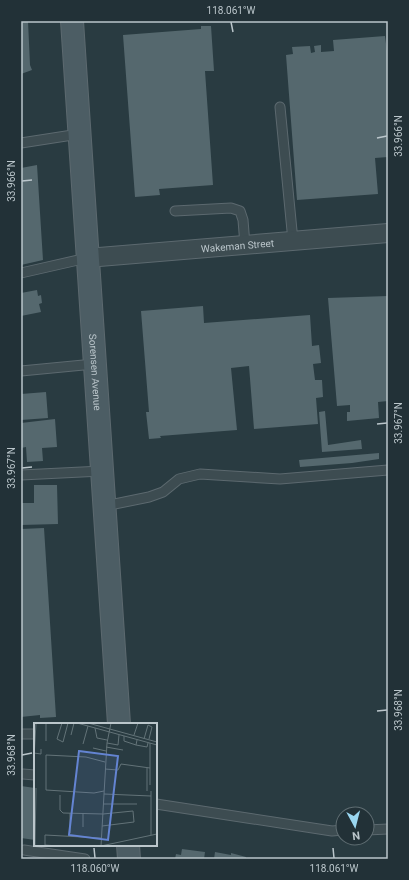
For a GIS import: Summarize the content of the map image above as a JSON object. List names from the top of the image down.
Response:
{
  "streets": {
    "street": ["Wakeman Street", "Sorensen Avenue"]
  },
  "crossings": [
    ["Wakeman Street", "Sorensen Avenue"]
  ],
  "north": "bottom",
  "coordinates": [
    "118.061°W",
    "33.966°N",
    "33.967°N",
    "33.968°N",
    "118.060°W"
  ]
}
